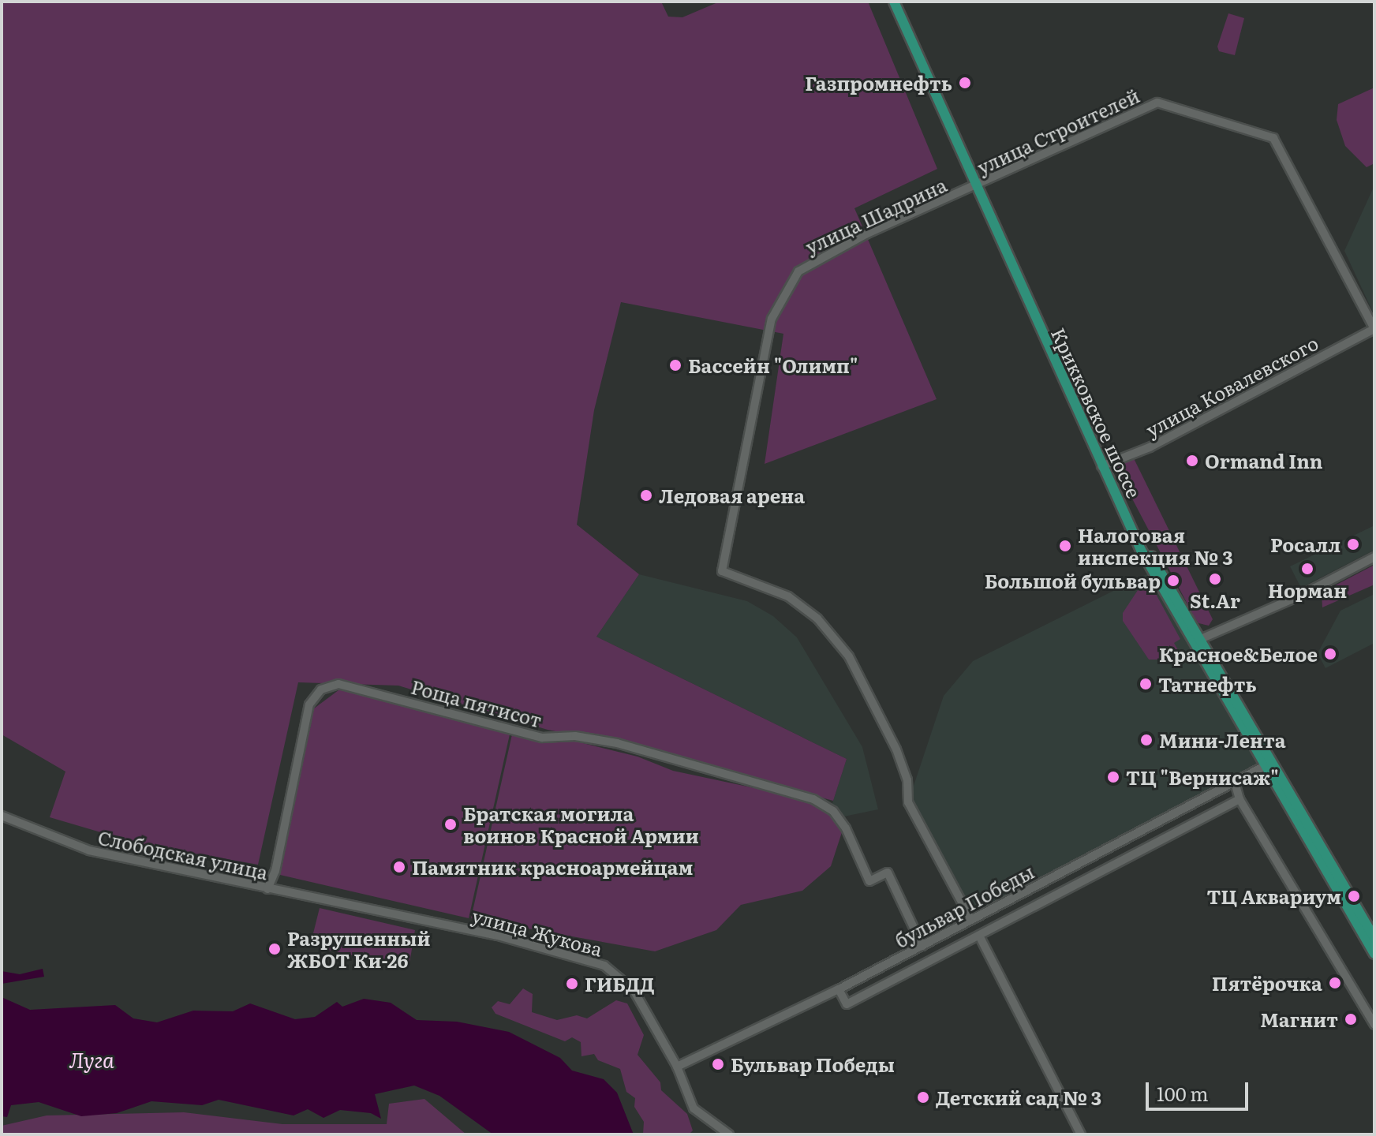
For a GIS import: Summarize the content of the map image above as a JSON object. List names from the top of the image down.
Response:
{
  "streets": {
    "main road": ["Крикковское шоссе"],
    "street": [
      "улица Строителей",
      "улица Шадрина",
      "улица Ковалевского",
      "Роща пятисот",
      "Слободская улица",
      "бульвар Победы",
      "улица Жукова"
    ]
  },
  "crossings": [
    ["улица Строителей", "улица Шадрина"],
    ["улица Строителей", "улица Ковалевского"],
    ["улица Строителей", "Крикковское шоссе"],
    ["улица Шадрина", "Крикковское шоссе"],
    ["улица Шадрина", "бульвар Победы"],
    ["улица Ковалевского", "Крикковское шоссе"],
    ["Крикковское шоссе", "бульвар Победы"],
    ["Роща пятисот", "Слободская улица"],
    ["Роща пятисот", "бульвар Победы"],
    ["Слободская улица", "улица Жукова"],
    ["бульвар Победы", "улица Жукова"]
  ],
  "water": ["Луга"],
  "places": [
    "Газпромнефть",
    "Бассейн \"Олимп\"",
    "Ormand Inn",
    "Ледовая арена",
    "Росалл",
    "Налоговая инспекция № 3",
    "Норман",
    "St.Ar",
    "Большой бульвар",
    "Красное&Белое",
    "Татнефть",
    "Мини-Лента",
    "ТЦ \"Вернисаж\"",
    "Братская могила воинов Красной Армии",
    "Памятник красноармейцам",
    "ТЦ Аквариум",
    "Разрушенный ЖБОТ Ки-26",
    "Пятёрочка",
    "ГИБДД",
    "Магнит",
    "Бульвар Победы",
    "Детский сад № 3"
  ],
  "scale_bar": "100 m"
}
